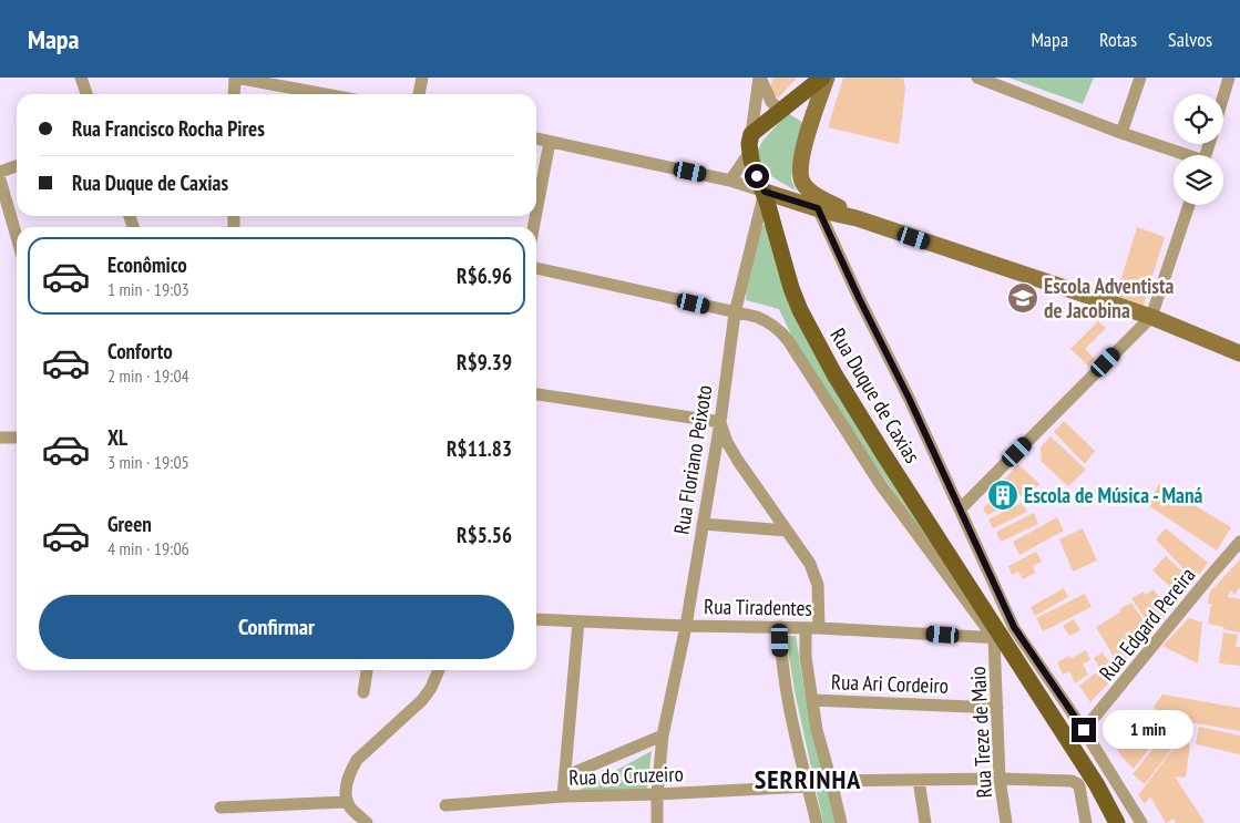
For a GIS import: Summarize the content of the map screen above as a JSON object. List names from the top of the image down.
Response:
{
  "streets": {
    "main road": ["Rua Duque de Caxias"],
    "street": [
      "Rua Floriano Peixoto",
      "Rua Tiradentes",
      "Rua Edgard Pereira",
      "Rua Ari Cordeiro",
      "Rua Treze de Maio",
      "Rua do Cruzeiro"
    ]
  },
  "crossings": [
    ["Rua Duque de Caxias", "Rua Floriano Peixoto"],
    ["Rua Duque de Caxias", "Rua Tiradentes"],
    ["Rua Duque de Caxias", "Rua Edgard Pereira"],
    ["Rua Duque de Caxias", "Rua Treze de Maio"],
    ["Rua Floriano Peixoto", "Rua Tiradentes"],
    ["Rua Floriano Peixoto", "Rua do Cruzeiro"],
    ["Rua Tiradentes", "Rua Treze de Maio"],
    ["Rua Ari Cordeiro", "Rua Treze de Maio"]
  ],
  "districts": ["SERRINHA"],
  "places": {
    "school or university": ["Escola Adventista de Jacobina"],
    "building": ["Escola de Música - Maná"]
  },
  "page": {
    "header": "Mapa",
    "nav": ["Mapa", "Rotas", "Salvos"],
    "banner": ["Rua Francisco Rocha Pires", "Rua Duque de Caxias"],
    "list": [
      {
        "name": "Econômico",
        "note": "1 min · 19:03",
        "value": "R$6.96"
      },
      {
        "name": "Conforto",
        "note": "2 min · 19:04",
        "value": "R$9.39"
      },
      {
        "name": "XL",
        "note": "3 min · 19:05",
        "value": "R$11.83"
      },
      {
        "name": "Green",
        "note": "4 min · 19:06",
        "value": "R$5.56"
      }
    ],
    "buttons": "Confirmar",
    "bubble": "1 min"
  }
}
